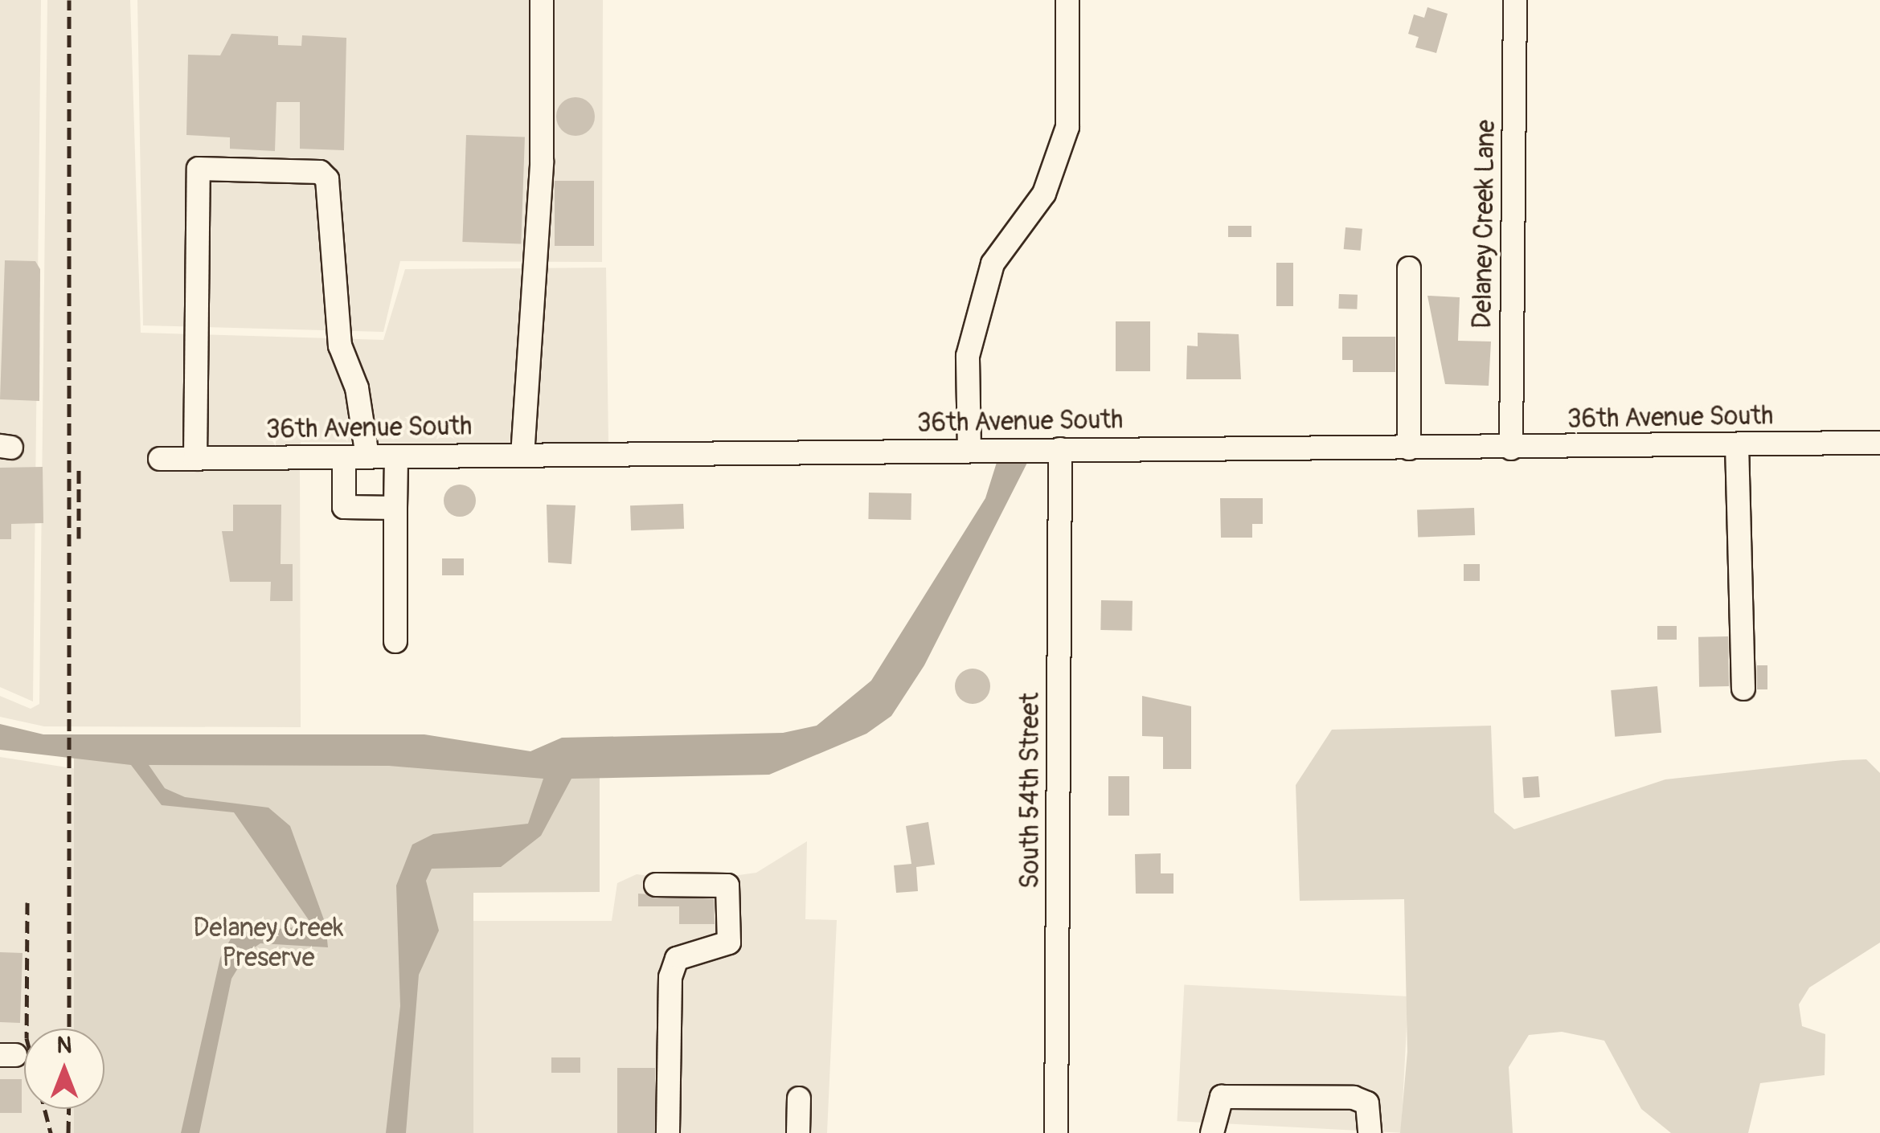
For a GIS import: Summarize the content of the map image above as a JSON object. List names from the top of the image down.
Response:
{
  "streets": {
    "street": ["Delaney Creek Lane", "36th Avenue South", "South 54th Street"]
  },
  "crossings": [
    ["Delaney Creek Lane", "36th Avenue South"],
    ["36th Avenue South", "South 54th Street"]
  ],
  "parks": ["Delaney Creek Preserve"],
  "north": "top"
}
